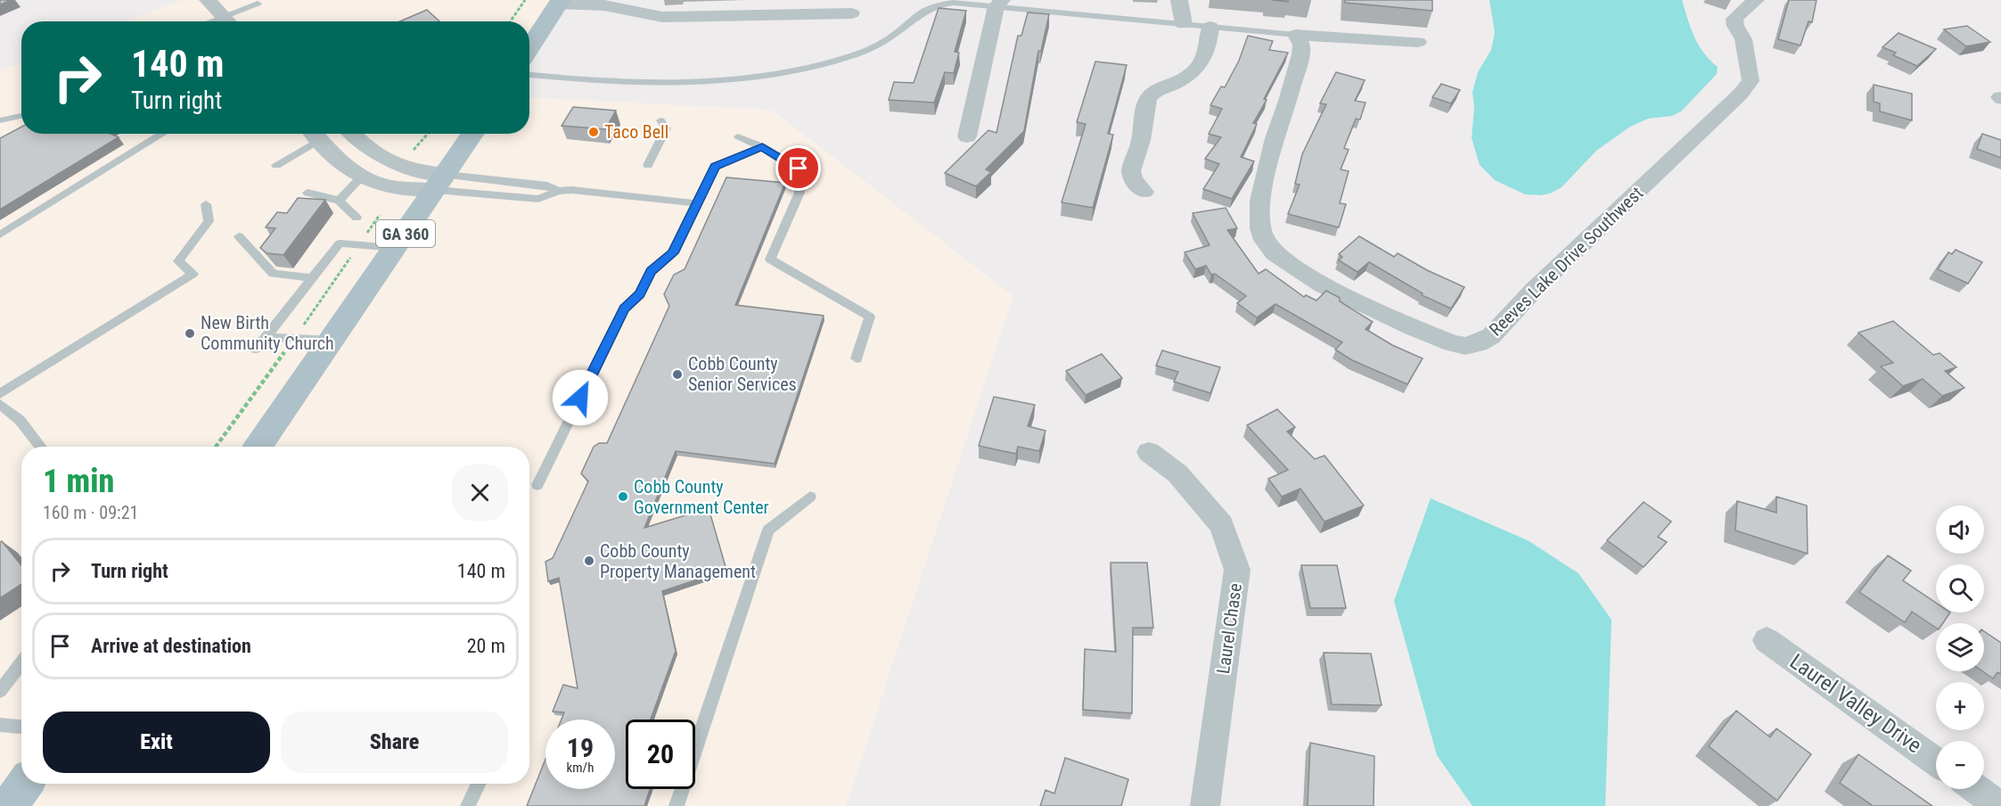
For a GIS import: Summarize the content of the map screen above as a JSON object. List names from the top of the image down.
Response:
{
  "streets": {
    "main road": ["GA 360"],
    "street": ["Reeves Lake Drive Southwest", "Laurel Chase", "Laurel Valley Drive"]
  },
  "places": [
    "Taco Bell",
    "New Birth Community Church",
    "Cobb County Senior Services",
    "Cobb County Government Center",
    "Cobb County Property Management"
  ],
  "page": {
    "turn": ["140 m", "Turn right"],
    "heading": ["1 min", "160 m · 09:21"],
    "map_buttons": ["+", "−"],
    "list": [
      {
        "name": "Turn right",
        "value": "140 m"
      },
      {
        "name": "Arrive at destination",
        "value": "20 m"
      }
    ],
    "buttons": ["Exit", "Share"],
    "speed": "19 km/h",
    "limit": "20"
  }
}
